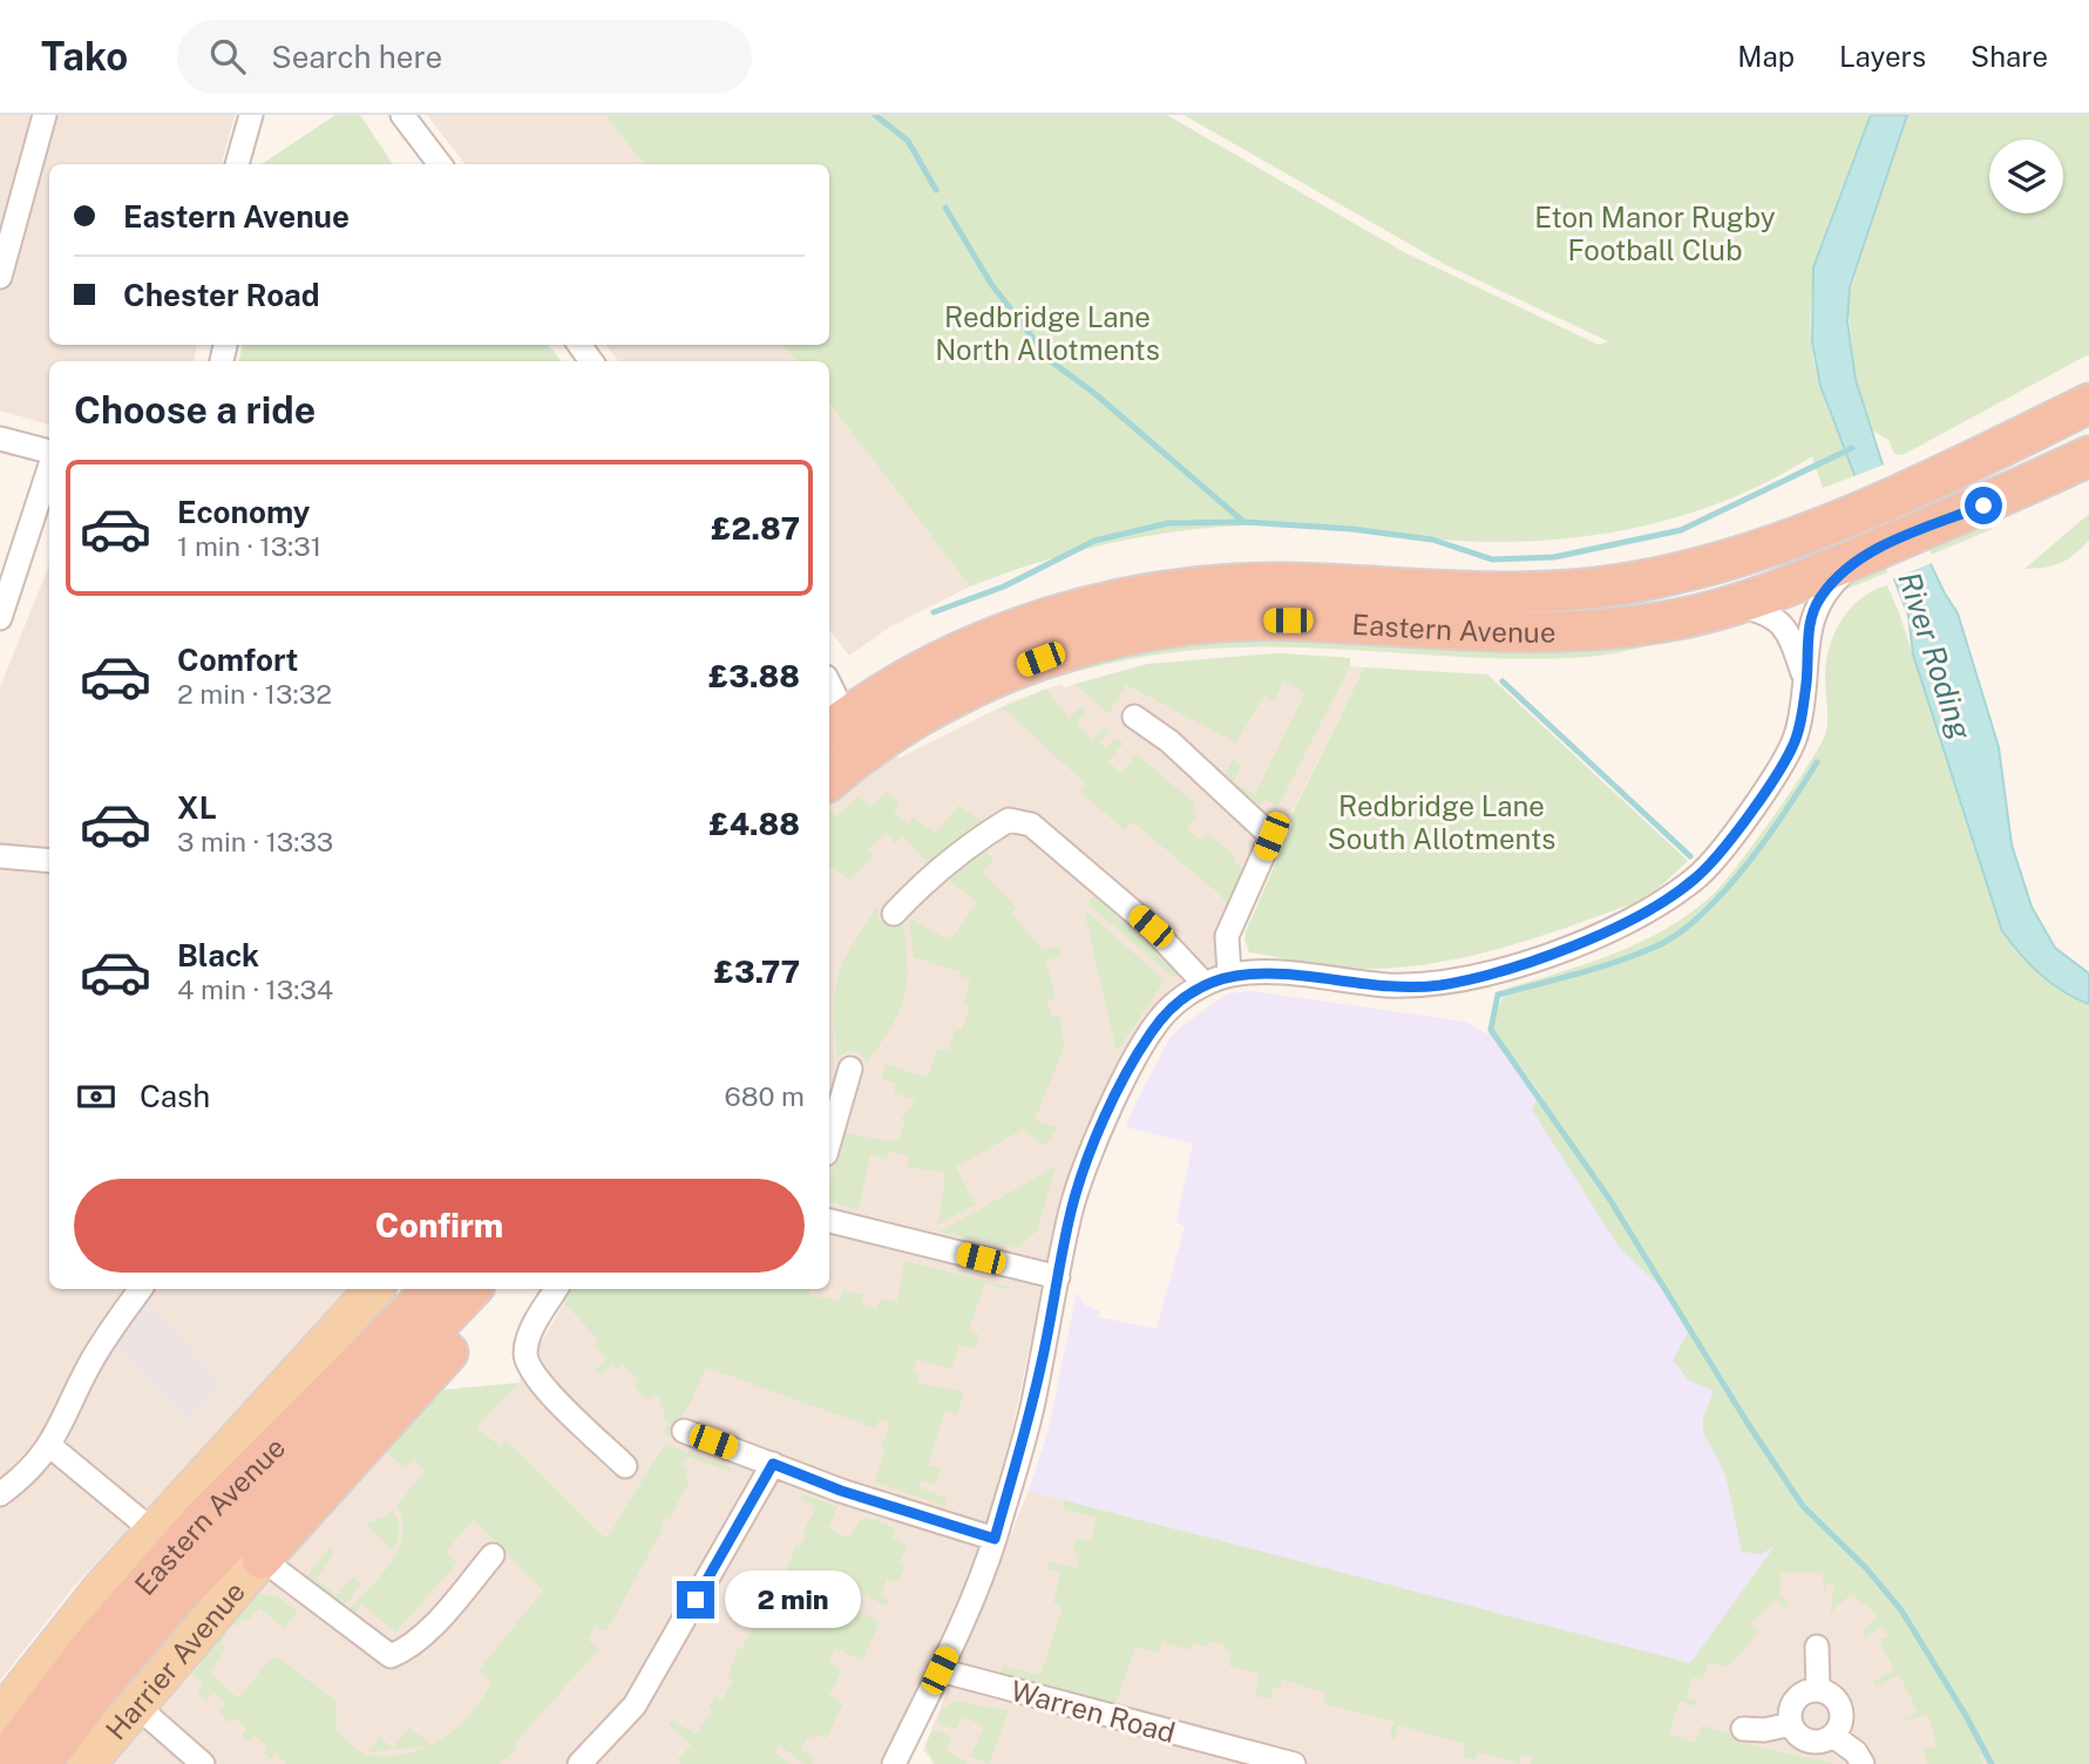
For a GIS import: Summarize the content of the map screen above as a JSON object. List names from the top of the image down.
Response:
{
  "streets": {
    "highway": ["Eastern Avenue"],
    "main road": ["Harrier Avenue"],
    "street": ["Warren Road"]
  },
  "water": ["River Roding"],
  "parks": ["Eton Manor Rugby Football Club", "Redbridge Lane North Allotments", "Redbridge Lane South Allotments"],
  "page": {
    "header": "Tako",
    "search": "Search here",
    "nav": ["Map", "Layers", "Share"],
    "banner": ["Eastern Avenue", "Chester Road"],
    "heading": "Choose a ride",
    "list": [
      {
        "name": "Economy",
        "note": "1 min · 13:31",
        "value": "£2.87"
      },
      {
        "name": "Comfort",
        "note": "2 min · 13:32",
        "value": "£3.88"
      },
      {
        "name": "XL",
        "note": "3 min · 13:33",
        "value": "£4.88"
      },
      {
        "name": "Black",
        "note": "4 min · 13:34",
        "value": "£3.77"
      }
    ],
    "pay": ["Cash", "680 m"],
    "buttons": "Confirm",
    "bubble": "2 min"
  }
}
